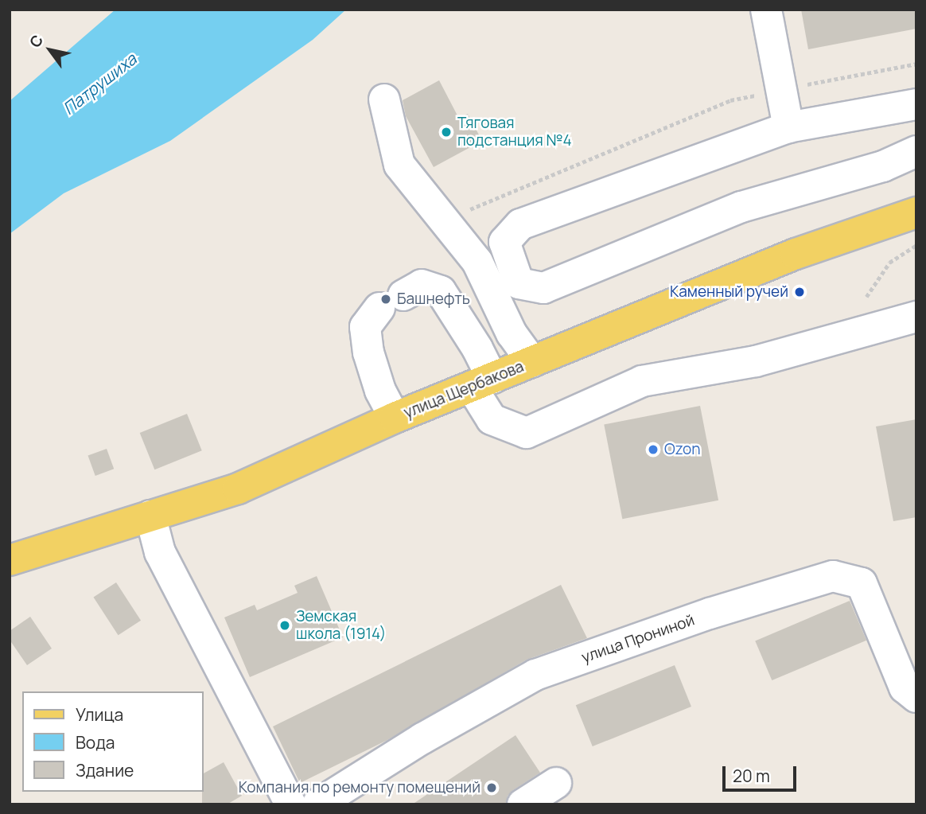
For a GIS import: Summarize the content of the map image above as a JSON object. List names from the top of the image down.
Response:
{
  "streets": {
    "main road": ["улица Щербакова"],
    "street": ["улица Прониной"]
  },
  "water": ["Патрушиха"],
  "places": [
    "Тяговая подстанция №4",
    "Каменный ручей",
    "Башнефть",
    "Ozon",
    "Земская школа (1914)",
    "Компания по ремонту помещений"
  ],
  "legend": ["Улица", "Вода", "Здание"],
  "scale_bar": "20 m",
  "north": "top left"
}
